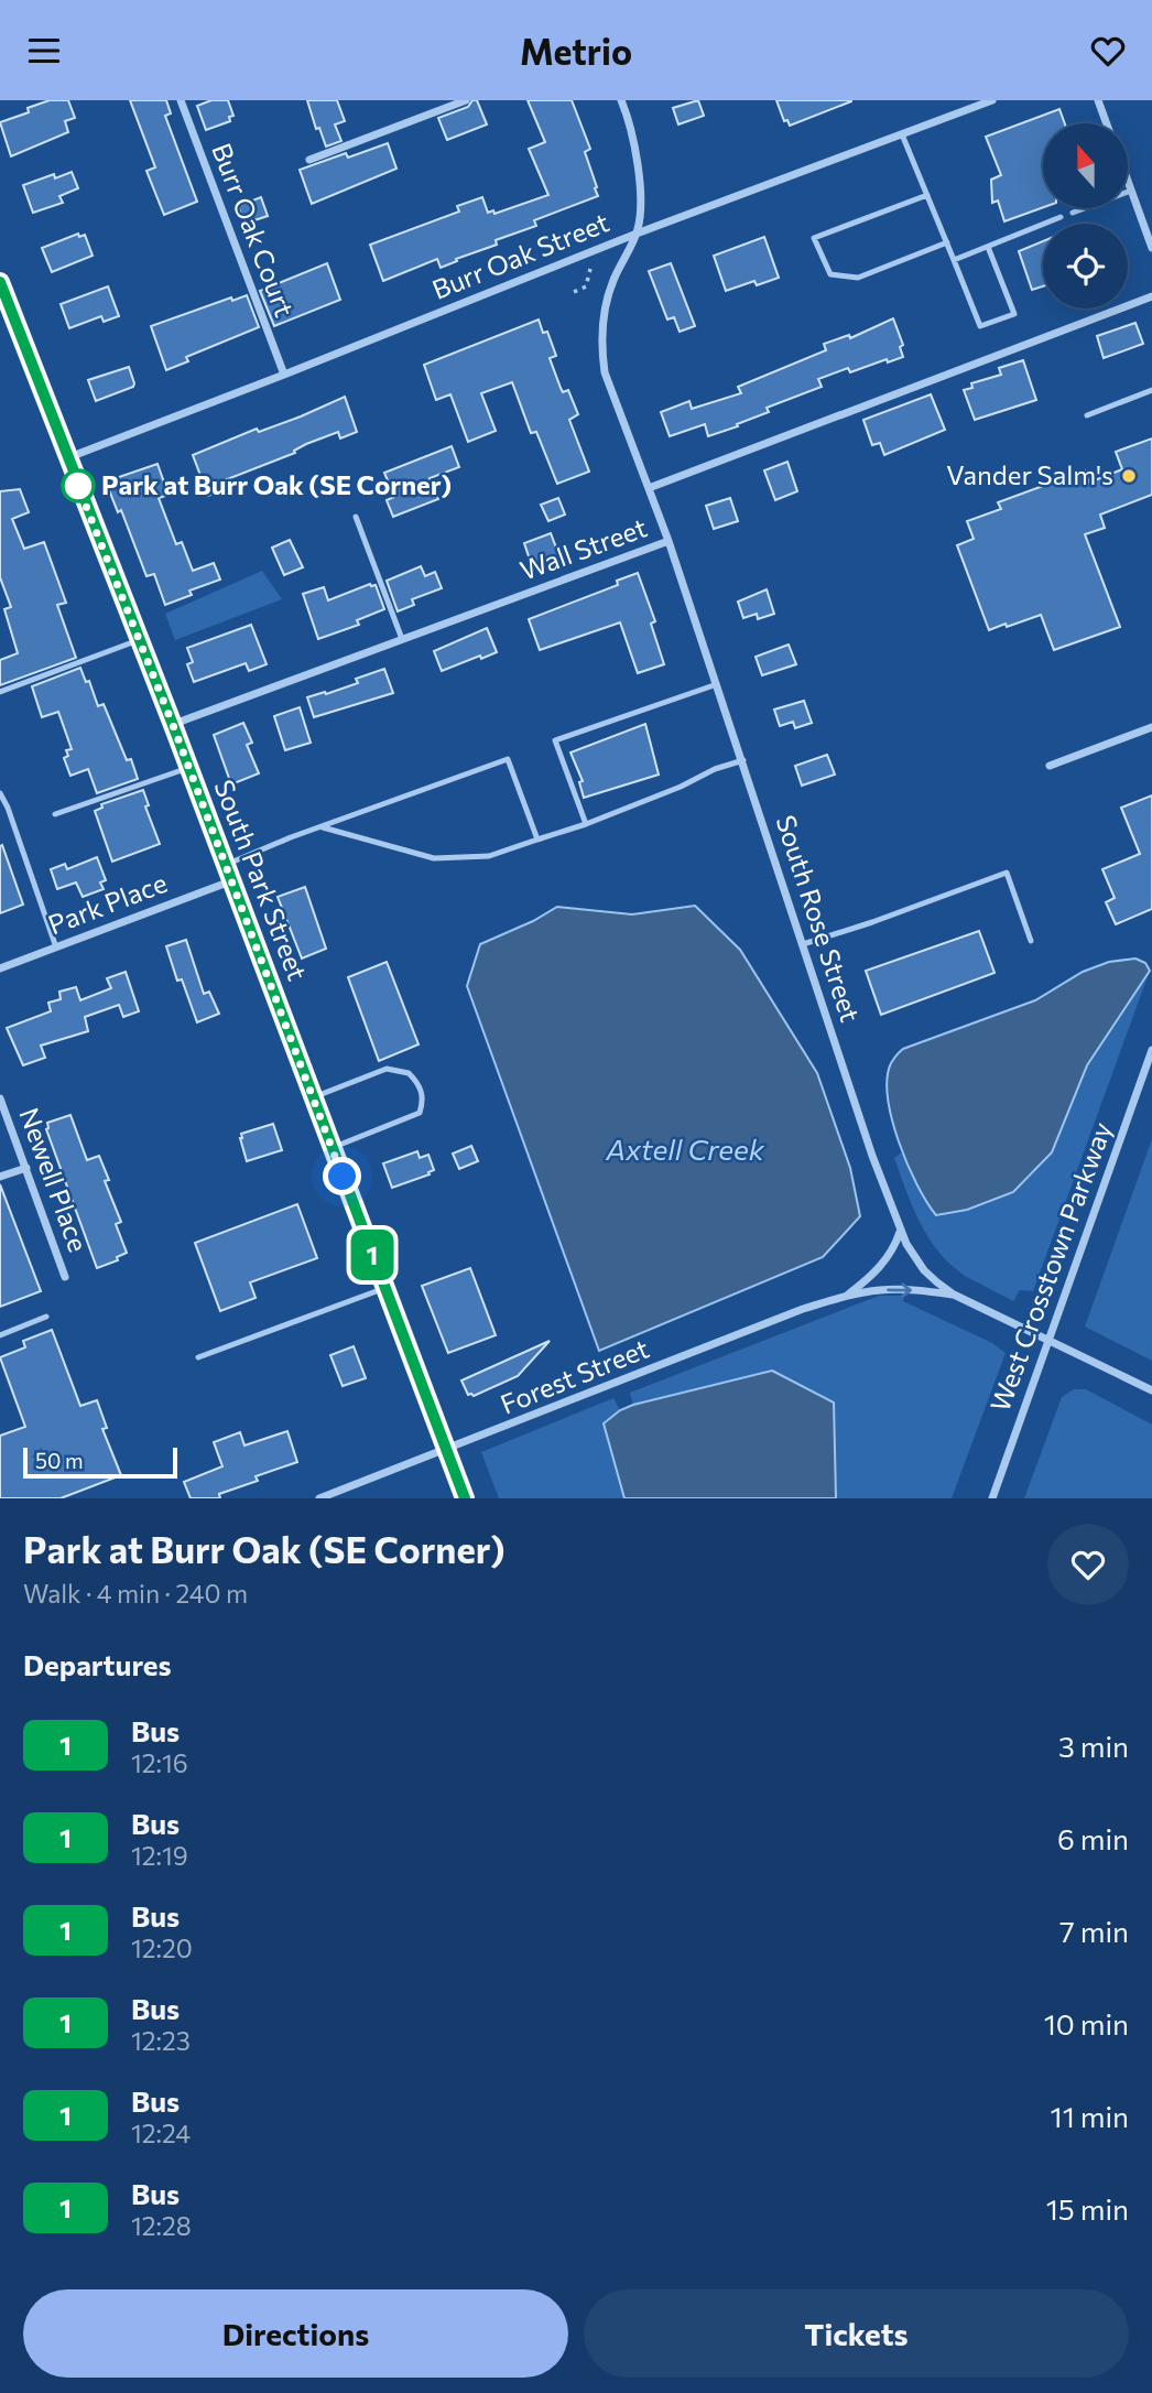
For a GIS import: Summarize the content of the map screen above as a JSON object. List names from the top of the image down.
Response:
{
  "streets": {
    "main road": ["South Park Street"],
    "street": [
      "Burr Oak Court",
      "Burr Oak Street",
      "Wall Street",
      "Park Place",
      "South Rose Street",
      "Newell Place",
      "West Crosstown Parkway",
      "Forest Street"
    ]
  },
  "crossings": [
    ["Burr Oak Court", "Burr Oak Street"],
    ["Burr Oak Street", "South Park Street"],
    ["Wall Street", "South Park Street"],
    ["Wall Street", "South Rose Street"],
    ["South Park Street", "Park Place"],
    ["South Park Street", "Forest Street"],
    ["South Rose Street", "Forest Street"]
  ],
  "water": ["Axtell Creek"],
  "places": ["Vander Salm's", "Park at Burr Oak (SE Corner)"],
  "lines": ["bus line 1"],
  "scale_bar": "50 m",
  "north": "top",
  "page": {
    "header": "Metrio",
    "on_map": "1",
    "scale": "50 m",
    "heading": [
      ["Park at Burr Oak (SE Corner)", "Walk · 4 min · 240 m"],
      "Departures"
    ],
    "list": [
      {
        "mark": "1",
        "name": "Bus",
        "note": "12:16",
        "value": "3 min"
      },
      {
        "mark": "1",
        "name": "Bus",
        "note": "12:19",
        "value": "6 min"
      },
      {
        "mark": "1",
        "name": "Bus",
        "note": "12:20",
        "value": "7 min"
      },
      {
        "mark": "1",
        "name": "Bus",
        "note": "12:23",
        "value": "10 min"
      },
      {
        "mark": "1",
        "name": "Bus",
        "note": "12:24",
        "value": "11 min"
      },
      {
        "mark": "1",
        "name": "Bus",
        "note": "12:28",
        "value": "15 min"
      }
    ],
    "buttons": ["Directions", "Tickets"]
  }
}
